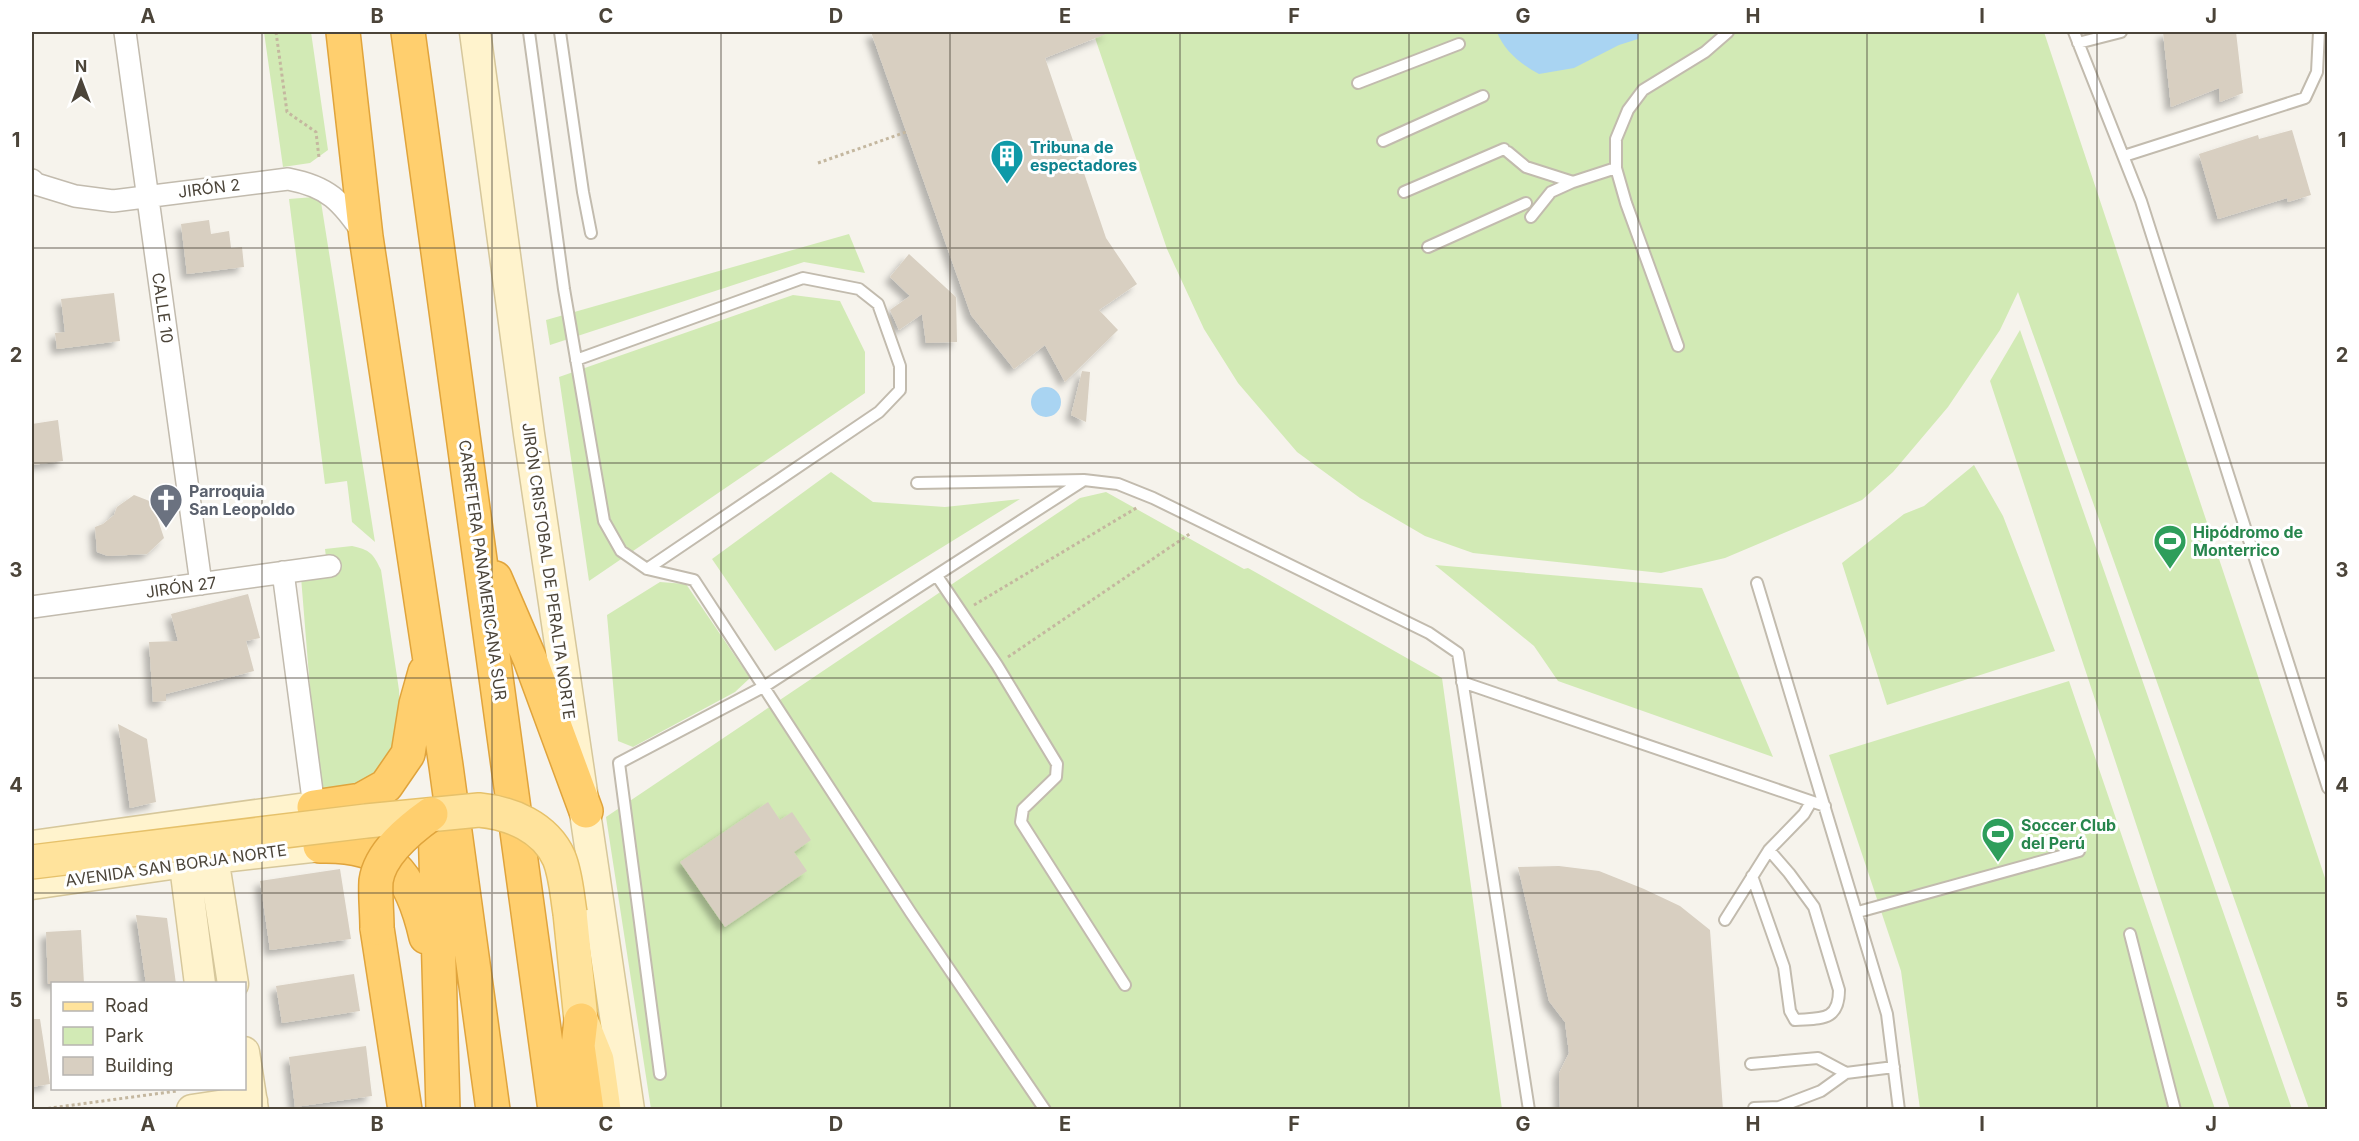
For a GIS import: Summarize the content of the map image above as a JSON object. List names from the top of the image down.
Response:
{
  "streets": {
    "highway": ["CARRETERA PANAMERICANA SUR"],
    "street": [
      "JIRÓN 2",
      "CALLE 10",
      "JIRÓN CRISTOBAL DE PERALTA NORTE",
      "JIRÓN 27",
      "AVENIDA SAN BORJA NORTE"
    ]
  },
  "crossings": [
    ["JIRÓN 2", "CALLE 10"],
    ["CALLE 10", "JIRÓN 27"]
  ],
  "places": {
    "building": ["Tribuna de espectadores"],
    "church": ["Parroquia San Leopoldo"],
    "sports": ["Hipódromo de Monterrico", "Soccer Club del Perú"]
  },
  "legend": ["Road", "Park", "Building"],
  "north": "top",
  "grid": {
    "columns": [
      "A",
      "B",
      "C",
      "D",
      "E",
      "F",
      "G",
      "H",
      "I",
      "J"
    ],
    "rows": [
      "1",
      "2",
      "3",
      "4",
      "5"
    ]
  }
}
